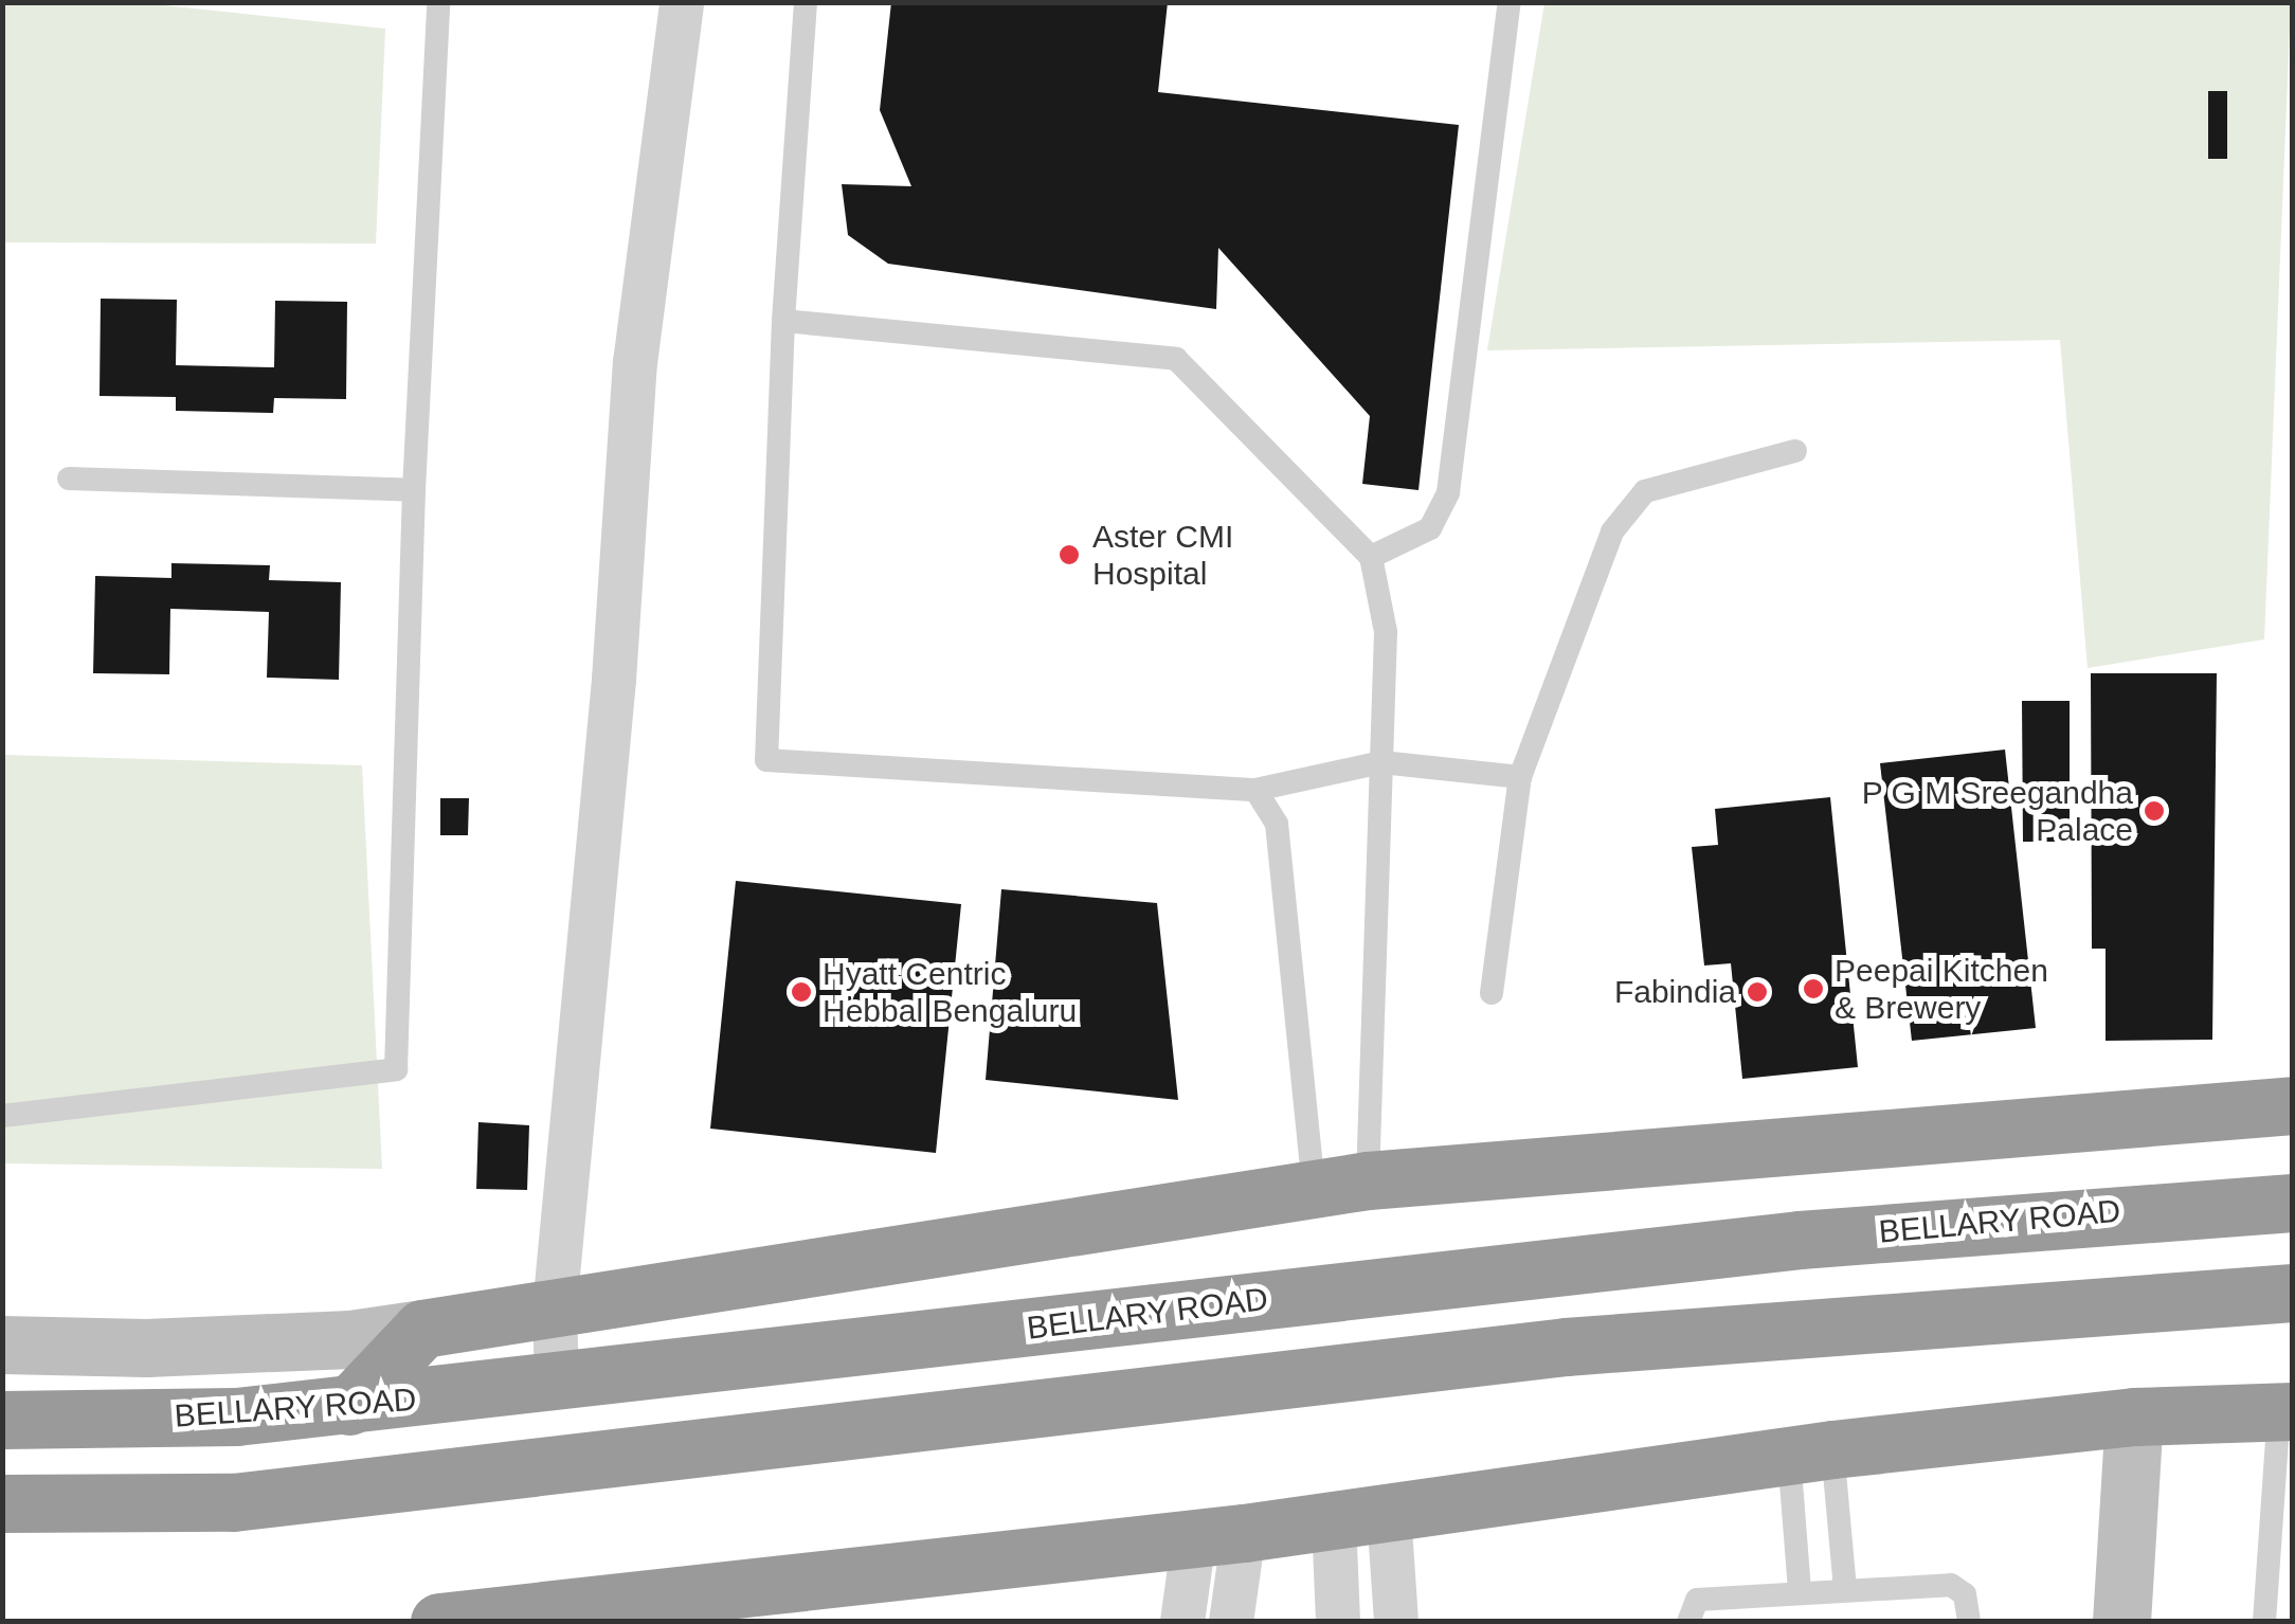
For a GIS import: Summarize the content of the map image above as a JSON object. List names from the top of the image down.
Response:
{
  "streets": {
    "highway": ["BELLARY ROAD"]
  },
  "places": [
    "Aster CMI Hospital",
    "P G M Sreegandha Palace",
    "Peepai Kitchen & Brewery",
    "Hyatt Centric Hebbal Bengaluru",
    "Fabindia"
  ]
}
